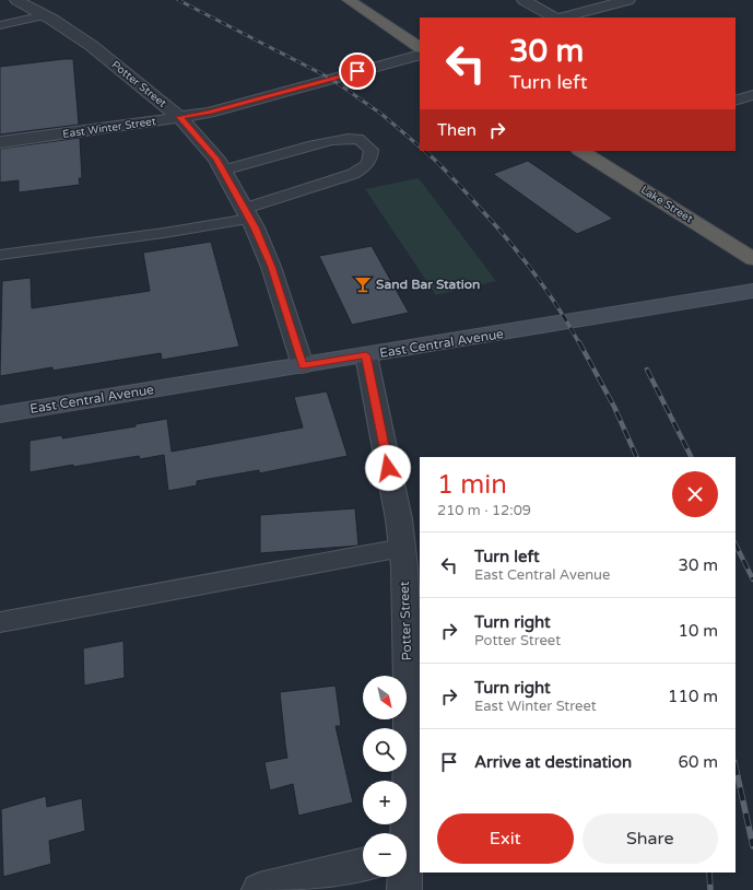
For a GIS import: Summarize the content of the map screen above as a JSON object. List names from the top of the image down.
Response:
{
  "streets": {
    "highway": ["Lake Street"],
    "main road": ["East Central Avenue"],
    "street": ["Potter Street", "East Winter Street"]
  },
  "crossings": [
    ["Potter Street", "East Winter Street"],
    ["Potter Street", "East Central Avenue"]
  ],
  "places": {
    "bar": ["Sand Bar Station"]
  },
  "north": "bottom right",
  "page": {
    "turn": ["30 m", "Turn left"],
    "then": "Then",
    "heading": ["1 min", "210 m · 12:09"],
    "list": [
      {
        "name": "Turn left",
        "note": "East Central Avenue",
        "value": "30 m"
      },
      {
        "name": "Turn right",
        "note": "Potter Street",
        "value": "10 m"
      },
      {
        "name": "Turn right",
        "note": "East Winter Street",
        "value": "110 m"
      },
      {
        "name": "Arrive at destination",
        "value": "60 m"
      }
    ],
    "map_buttons": ["+", "−"],
    "buttons": ["Exit", "Share"]
  }
}
